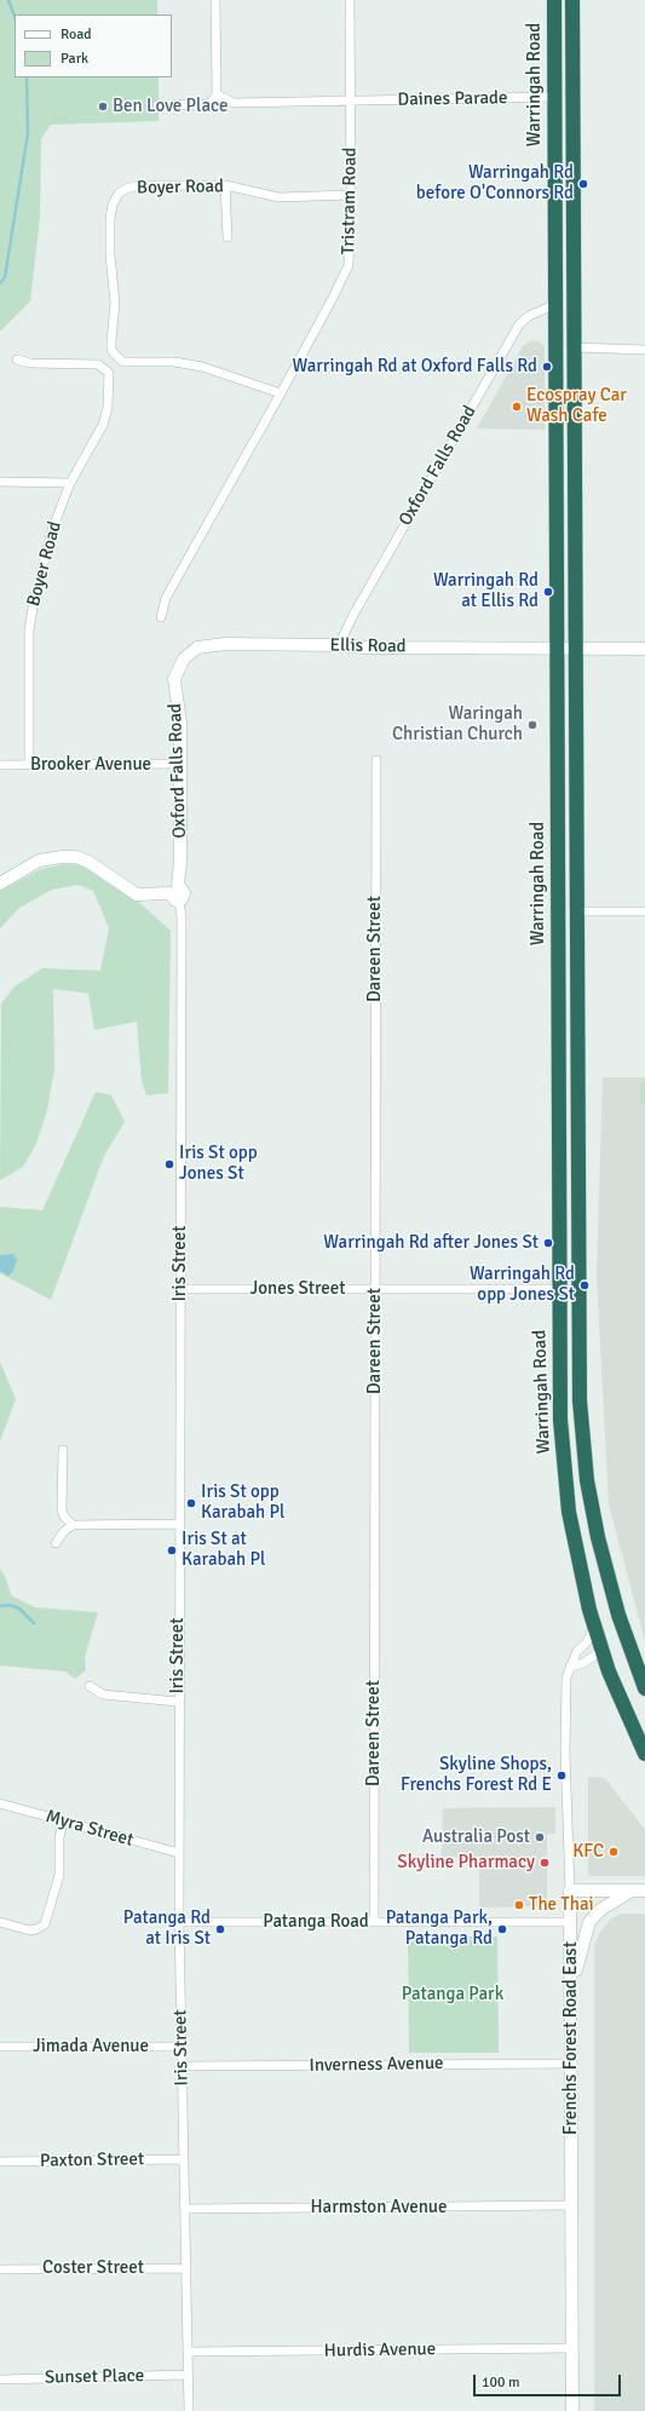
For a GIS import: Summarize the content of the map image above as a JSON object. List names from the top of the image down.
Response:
{
  "streets": {
    "highway": ["Warringah Road"],
    "street": [
      "Daines Parade",
      "Boyer Road",
      "Tristram Road",
      "Oxford Falls Road",
      "Ellis Road",
      "Brooker Avenue",
      "Dareen Street",
      "Iris Street",
      "Jones Street",
      "Myra Street",
      "Patanga Road",
      "Frenchs Forest Road East",
      "Jimada Avenue",
      "Inverness Avenue",
      "Paxton Street",
      "Harmston Avenue",
      "Coster Street",
      "Hurdis Avenue",
      "Sunset Place"
    ]
  },
  "crossings": [
    ["Warringah Road", "Daines Parade"],
    ["Warringah Road", "Oxford Falls Road"],
    ["Warringah Road", "Ellis Road"],
    ["Warringah Road", "Jones Street"],
    ["Warringah Road", "Frenchs Forest Road East"],
    ["Daines Parade", "Tristram Road"],
    ["Boyer Road", "Tristram Road"],
    ["Boyer Road", "Brooker Avenue"],
    ["Oxford Falls Road", "Ellis Road"],
    ["Oxford Falls Road", "Brooker Avenue"],
    ["Oxford Falls Road", "Iris Street"],
    ["Dareen Street", "Jones Street"],
    ["Dareen Street", "Patanga Road"],
    ["Iris Street", "Jones Street"],
    ["Iris Street", "Myra Street"],
    ["Iris Street", "Patanga Road"],
    ["Iris Street", "Jimada Avenue"],
    ["Iris Street", "Inverness Avenue"],
    ["Iris Street", "Paxton Street"],
    ["Iris Street", "Harmston Avenue"],
    ["Iris Street", "Coster Street"],
    ["Iris Street", "Hurdis Avenue"],
    ["Iris Street", "Sunset Place"],
    ["Patanga Road", "Frenchs Forest Road East"],
    ["Frenchs Forest Road East", "Inverness Avenue"],
    ["Frenchs Forest Road East", "Harmston Avenue"],
    ["Frenchs Forest Road East", "Hurdis Avenue"]
  ],
  "parks": ["Patanga Park"],
  "places": [
    "Ben Love Place",
    "Warringah Rd before O'Connors Rd",
    "Warringah Rd at Oxford Falls Rd",
    "Ecospray Car Wash Cafe",
    "Warringah Rd at Ellis Rd",
    "Waringah Christian Church",
    "Iris St opp Jones St",
    "Warringah Rd after Jones St",
    "Warringah Rd opp Jones St",
    "Iris St opp Karabah Pl",
    "Iris St at Karabah Pl",
    "Skyline Shops, Frenchs Forest Rd E",
    "Australia Post",
    "KFC",
    "Skyline Pharmacy",
    "The Thai",
    "Patanga Rd at Iris St",
    "Patanga Park, Patanga Rd"
  ],
  "legend": ["Road", "Park"],
  "scale_bar": "100 m"
}
